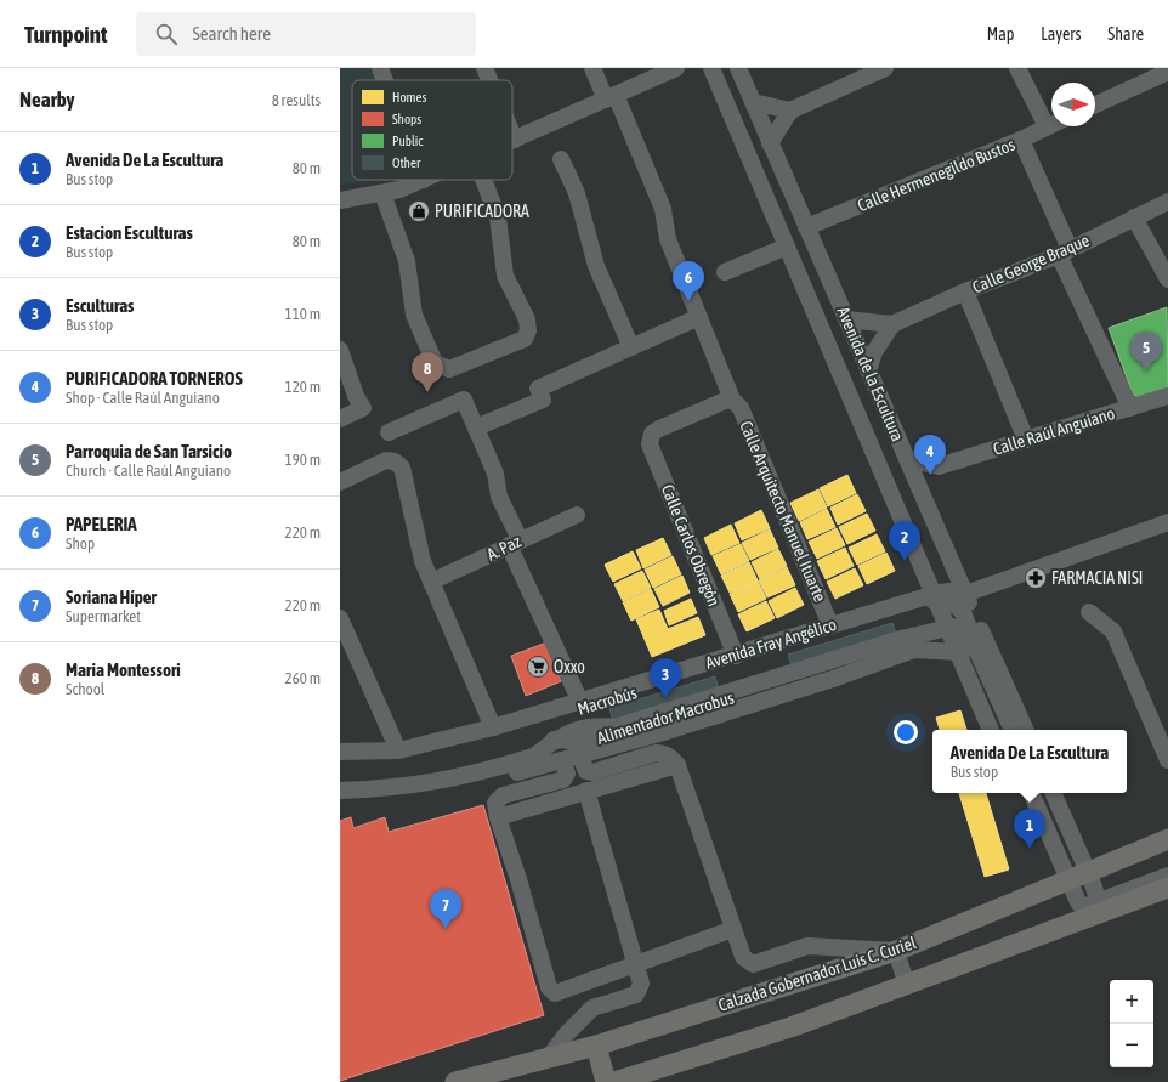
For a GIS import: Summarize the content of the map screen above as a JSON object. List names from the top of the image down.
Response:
{
  "streets": {
    "main road": ["Calzada Gobernador Luis C. Curiel"],
    "street": [
      "Calle Hermenegildo Bustos",
      "Calle George Braque",
      "Avenida de la Escultura",
      "Calle Raúl Anguiano",
      "Calle Arquitecto Manuel Ituarte",
      "Calle Carlos Obregón",
      "A. Paz",
      "Avenida Fray Angélico",
      "Macrobús"
    ]
  },
  "crossings": [
    ["Calle Hermenegildo Bustos", "Avenida de la Escultura"],
    ["Calle George Braque", "Avenida de la Escultura"],
    ["Avenida de la Escultura", "Calle Raúl Anguiano"],
    ["Avenida de la Escultura", "Avenida Fray Angélico"],
    ["Avenida de la Escultura", "Macrobús"],
    ["Calle Arquitecto Manuel Ituarte", "Calle Carlos Obregón"],
    ["Calle Arquitecto Manuel Ituarte", "Avenida Fray Angélico"],
    ["Calle Carlos Obregón", "Avenida Fray Angélico"],
    ["Avenida Fray Angélico", "Macrobús"]
  ],
  "places": {
    "shop": ["PURIFICADORA"],
    "pharmacy": ["FARMACIA NISI"],
    "supermarket": ["Oxxo"]
  },
  "legend": [
    "Homes",
    "Shops",
    "Public",
    "Other"
  ],
  "north": "right",
  "page": {
    "header": "Turnpoint",
    "search": "Search here",
    "nav": ["Map", "Layers", "Share"],
    "heading": ["Nearby", "8 results"],
    "list": [
      {
        "mark": "1",
        "name": "Avenida De La Escultura",
        "note": "Bus stop",
        "value": "80 m"
      },
      {
        "mark": "2",
        "name": "Estacion Esculturas",
        "note": "Bus stop",
        "value": "80 m"
      },
      {
        "mark": "3",
        "name": "Esculturas",
        "note": "Bus stop",
        "value": "110 m"
      },
      {
        "mark": "4",
        "name": "PURIFICADORA TORNEROS",
        "note": "Shop · Calle Raúl Anguiano",
        "value": "120 m"
      },
      {
        "mark": "5",
        "name": "Parroquia de San Tarsicio",
        "note": "Church · Calle Raúl Anguiano",
        "value": "190 m"
      },
      {
        "mark": "6",
        "name": "PAPELERIA",
        "note": "Shop",
        "value": "220 m"
      },
      {
        "mark": "7",
        "name": "Soriana Híper",
        "note": "Supermarket",
        "value": "220 m"
      },
      {
        "mark": "8",
        "name": "Maria Montessori",
        "note": "School",
        "value": "260 m"
      }
    ],
    "pins": [
      "6",
      "5",
      "8",
      "4",
      "2",
      "3",
      "1",
      "7"
    ],
    "popup": ["Avenida De La Escultura", "Bus stop"],
    "map_buttons": ["+", "−"]
  }
}
